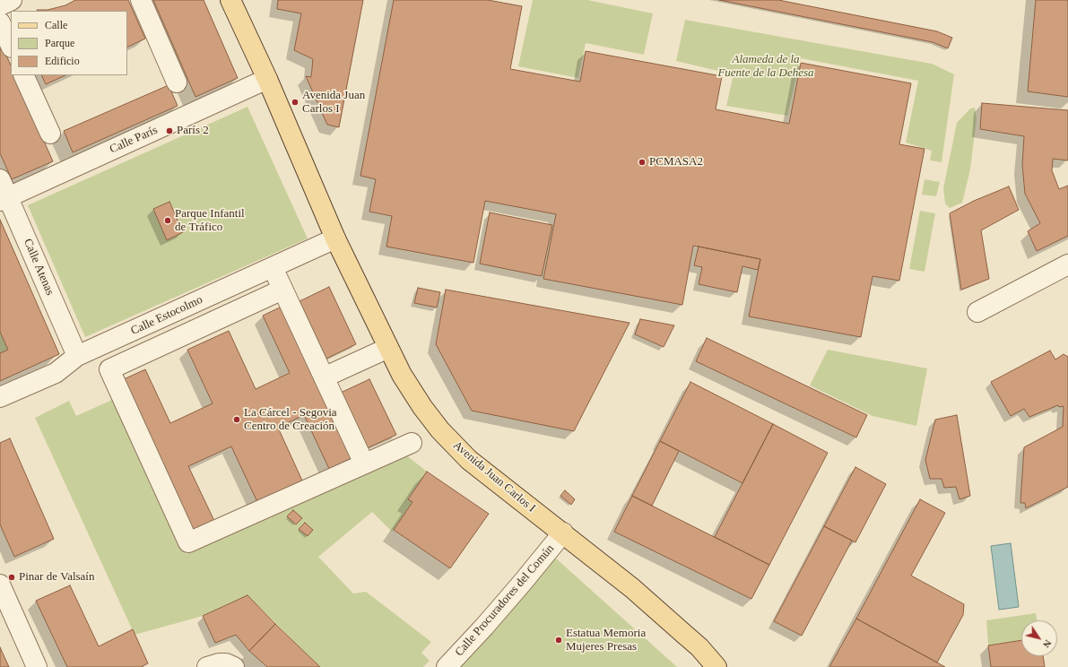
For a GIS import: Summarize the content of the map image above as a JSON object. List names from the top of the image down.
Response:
{
  "streets": {
    "main road": ["Avenida Juan Carlos I"],
    "street": [
      "Calle París",
      "Calle Atenas",
      "Calle Estocolmo",
      "Calle Procuradores del Común"
    ]
  },
  "crossings": [
    ["Calle París", "Calle Atenas"],
    ["Calle París", "Avenida Juan Carlos I"],
    ["Calle Atenas", "Calle Estocolmo"],
    ["Calle Estocolmo", "Avenida Juan Carlos I"],
    ["Avenida Juan Carlos I", "Calle Procuradores del Común"]
  ],
  "parks": ["Alameda de la Fuente de la Dehesa"],
  "places": [
    "Avenida Juan Carlos I",
    "París 2",
    "PCMASA2",
    "Parque Infantil de Tráfico",
    "La Cárcel - Segovia Centro de Creación",
    "Pinar de Valsaín",
    "Estatua Memoria Mujeres Presas"
  ],
  "legend": ["Calle", "Parque", "Edificio"],
  "north": "bottom right"
}
